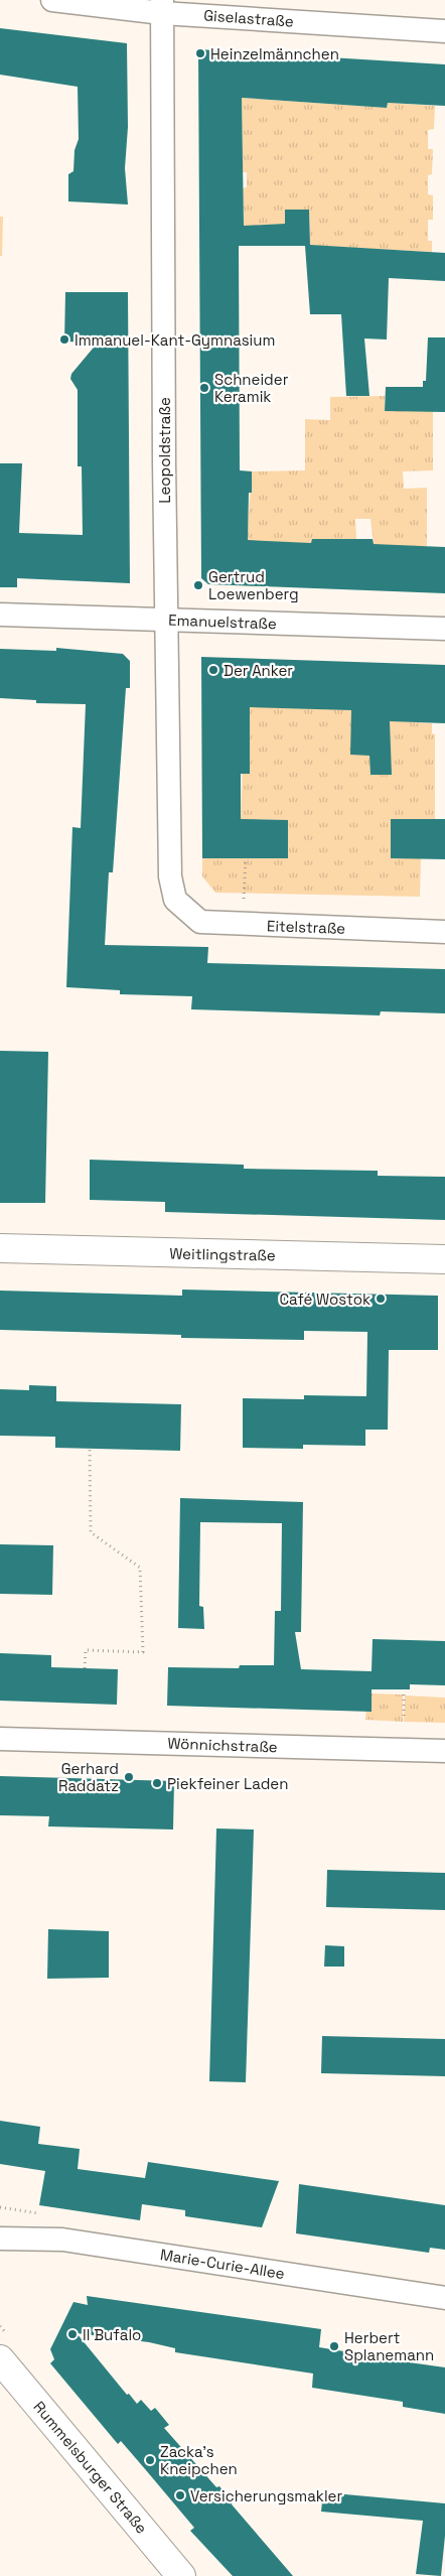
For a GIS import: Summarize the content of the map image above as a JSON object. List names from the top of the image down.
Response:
{
  "streets": {
    "street": [
      "Giselastraße",
      "Leopoldstraße",
      "Emanuelstraße",
      "Eitelstraße",
      "Weitlingstraße",
      "Wönnichstraße",
      "Marie-Curie-Allee",
      "Rummelsburger Straße"
    ]
  },
  "crossings": [
    ["Giselastraße", "Leopoldstraße"],
    ["Leopoldstraße", "Emanuelstraße"],
    ["Leopoldstraße", "Eitelstraße"]
  ],
  "places": [
    "Heinzelmännchen",
    "Immanuel-Kant-Gymnasium",
    "Schneider Keramik",
    "Gertrud Loewenberg",
    "Der Anker",
    "Café Wostok",
    "Gerhard Raddatz",
    "Piekfeiner Laden",
    "Il Bufalo",
    "Herbert Splanemann",
    "Zacka's Kneipchen",
    "Versicherungsmakler"
  ]
}
